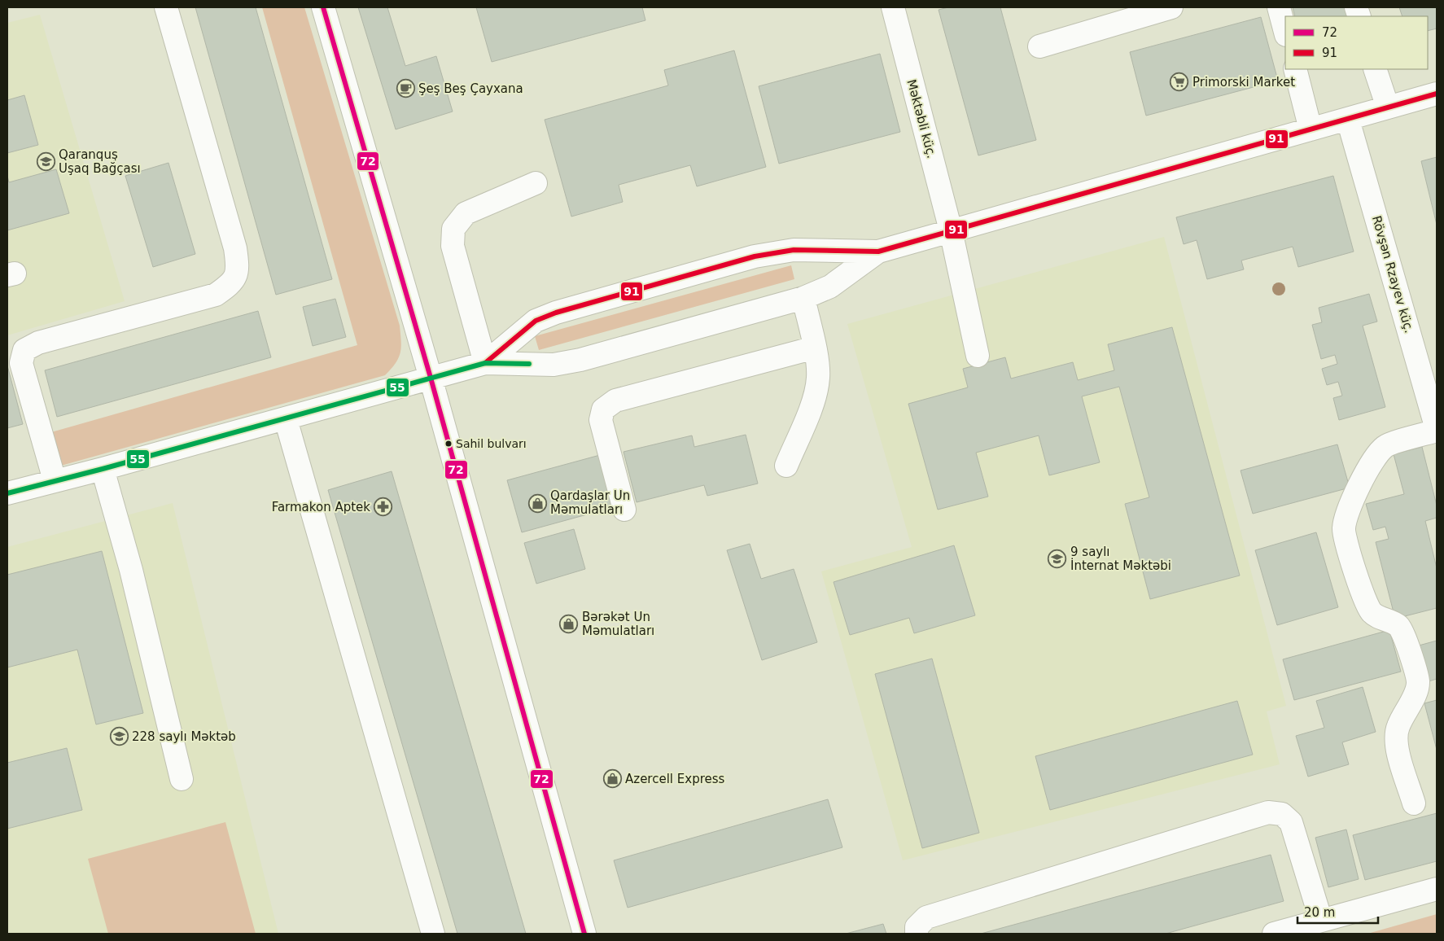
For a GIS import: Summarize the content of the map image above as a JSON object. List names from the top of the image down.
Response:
{
  "streets": {
    "street": ["Məktəbli küç.", "Rövşən Rzayev küç."]
  },
  "places": {
    "supermarket": ["Primorski Market"],
    "cafe": ["Şeş Beş Çayxana"],
    "school or university": ["Qaranquş Uşaq Bağçası", "9 saylı İnternat Məktəbi", "228 saylı Məktəb"],
    "other": ["Sahil bulvarı"],
    "shop": ["Qardaşlar Un Məmulatları", "Bərəkət Un Məmulatları", "Azercell Express"],
    "pharmacy": ["Farmakon Aptek"]
  },
  "lines": ["transit line 72", "transit line 91", "transit line 55"],
  "legend": ["72", "91"],
  "scale_bar": "20 m"
}
